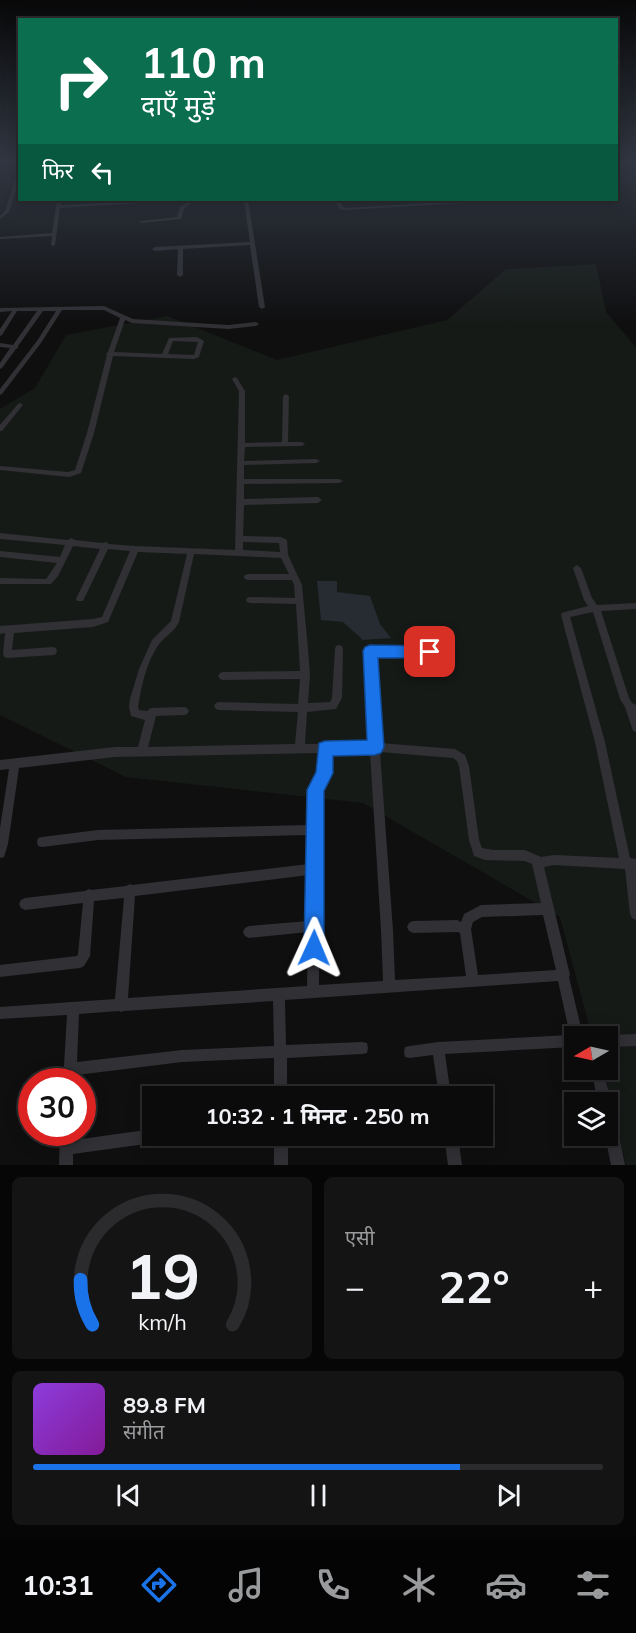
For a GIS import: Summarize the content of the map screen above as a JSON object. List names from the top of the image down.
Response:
{
  "north": "left",
  "page": {
    "turn": ["110 m", "दाएँ मुड़ें"],
    "then": "फिर",
    "limit": "30",
    "trip": "10:32 · 1 मिनट · 250 m",
    "tile": "एसी",
    "heat": ["−", "22°", "+"],
    "song": ["89.8 FM", "संगीत"],
    "tabs": "10:31",
    "gauge": ["19", "km/h"]
  }
}
